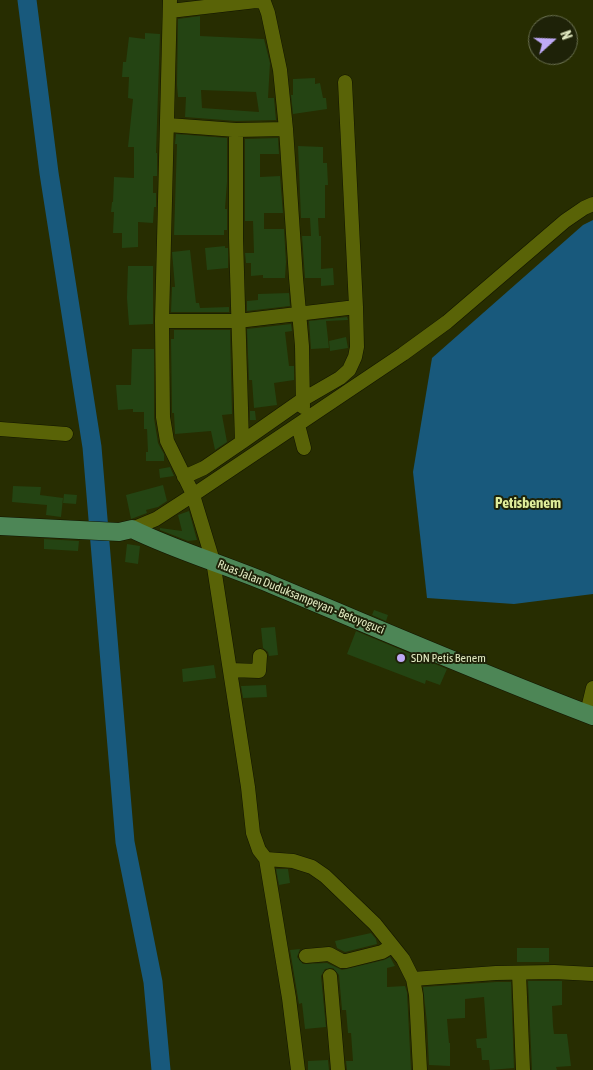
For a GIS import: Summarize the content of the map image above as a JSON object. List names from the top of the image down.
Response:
{
  "streets": {
    "main road": ["Ruas Jalan Duduksampeyan - Betoyoguci"]
  },
  "districts": ["Petisbenem"],
  "places": ["SDN Petis Benem"],
  "north": "right"
}
